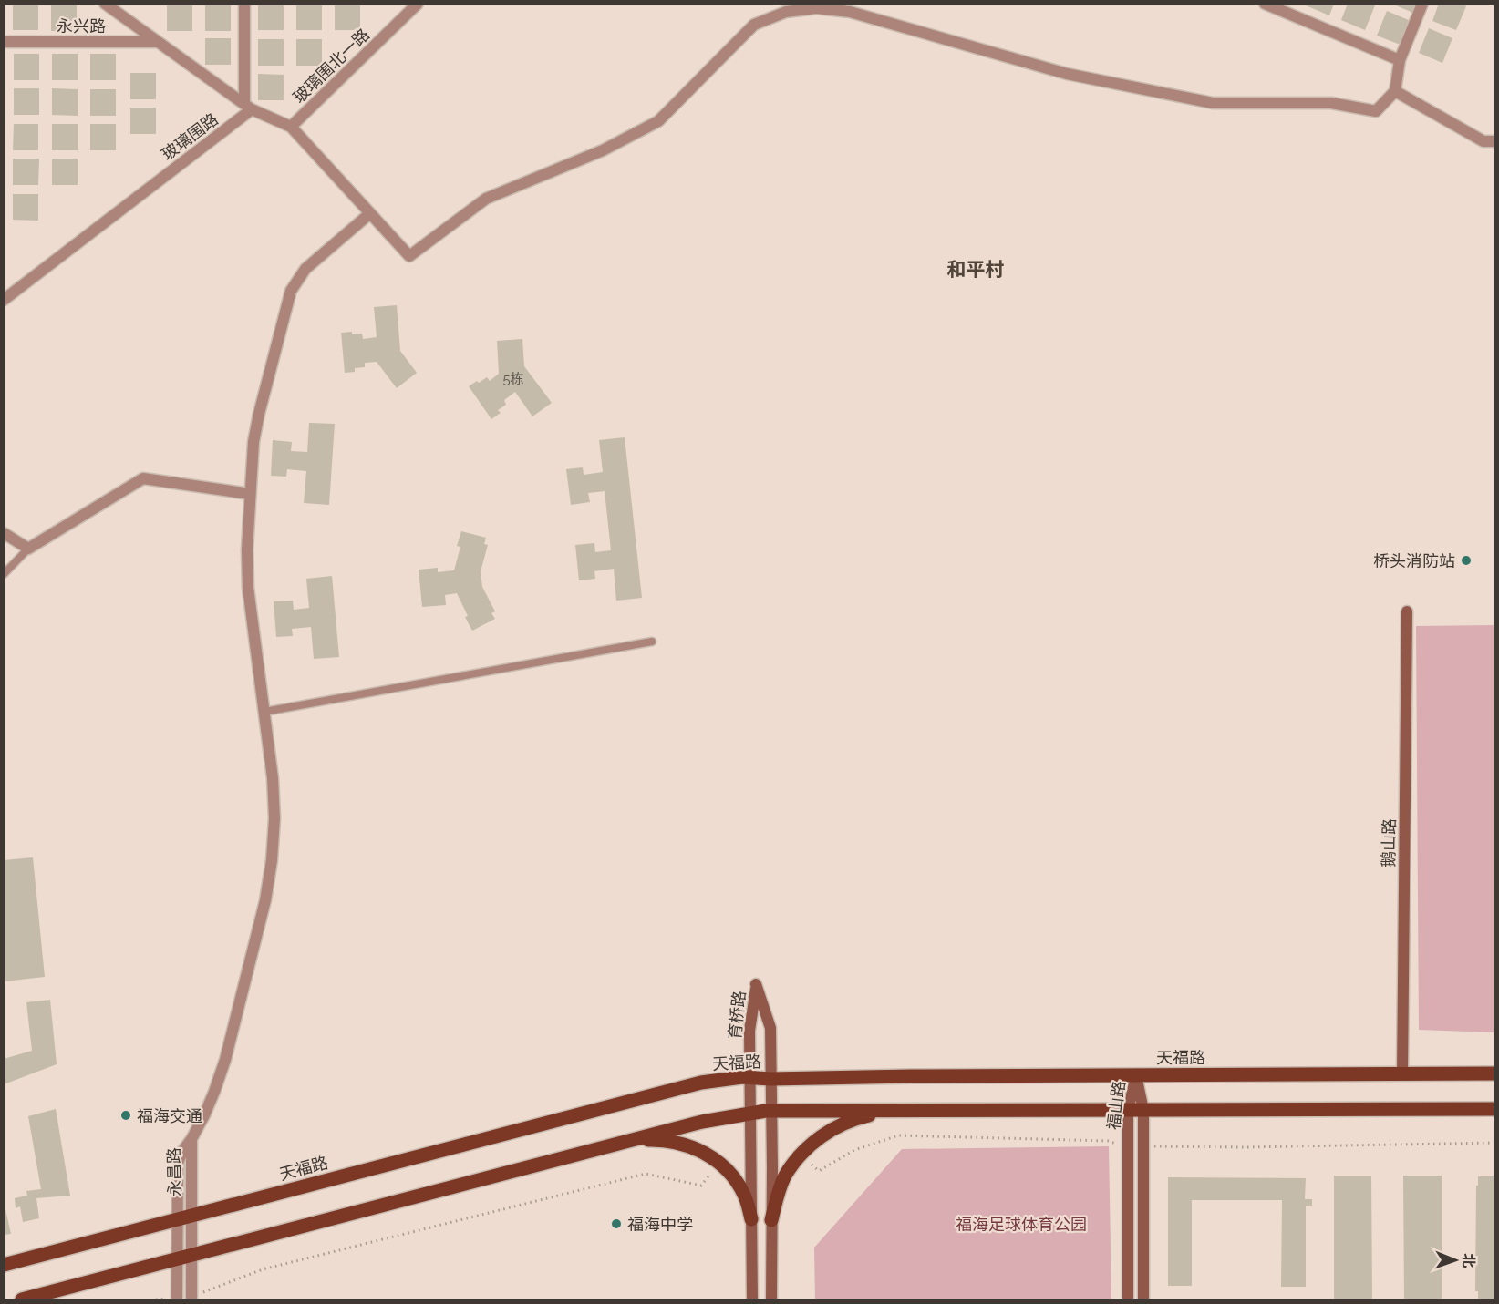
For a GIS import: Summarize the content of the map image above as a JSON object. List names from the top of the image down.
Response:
{
  "streets": {
    "main road": ["天福路"],
    "street": [
      "永兴路",
      "玻璃围北一路",
      "玻璃围路",
      "鹅山路",
      "育桥路",
      "福山路",
      "永昌路"
    ]
  },
  "crossings": [
    ["永兴路", "玻璃围路"],
    ["鹅山路", "天福路"],
    ["育桥路", "天福路"],
    ["天福路", "福山路"],
    ["天福路", "永昌路"]
  ],
  "districts": ["和平村"],
  "parks": ["福海足球体育公园"],
  "places": ["桥头消防站", "福海交通", "福海中学"],
  "house_numbers": ["5栋"],
  "north": "right"
}
